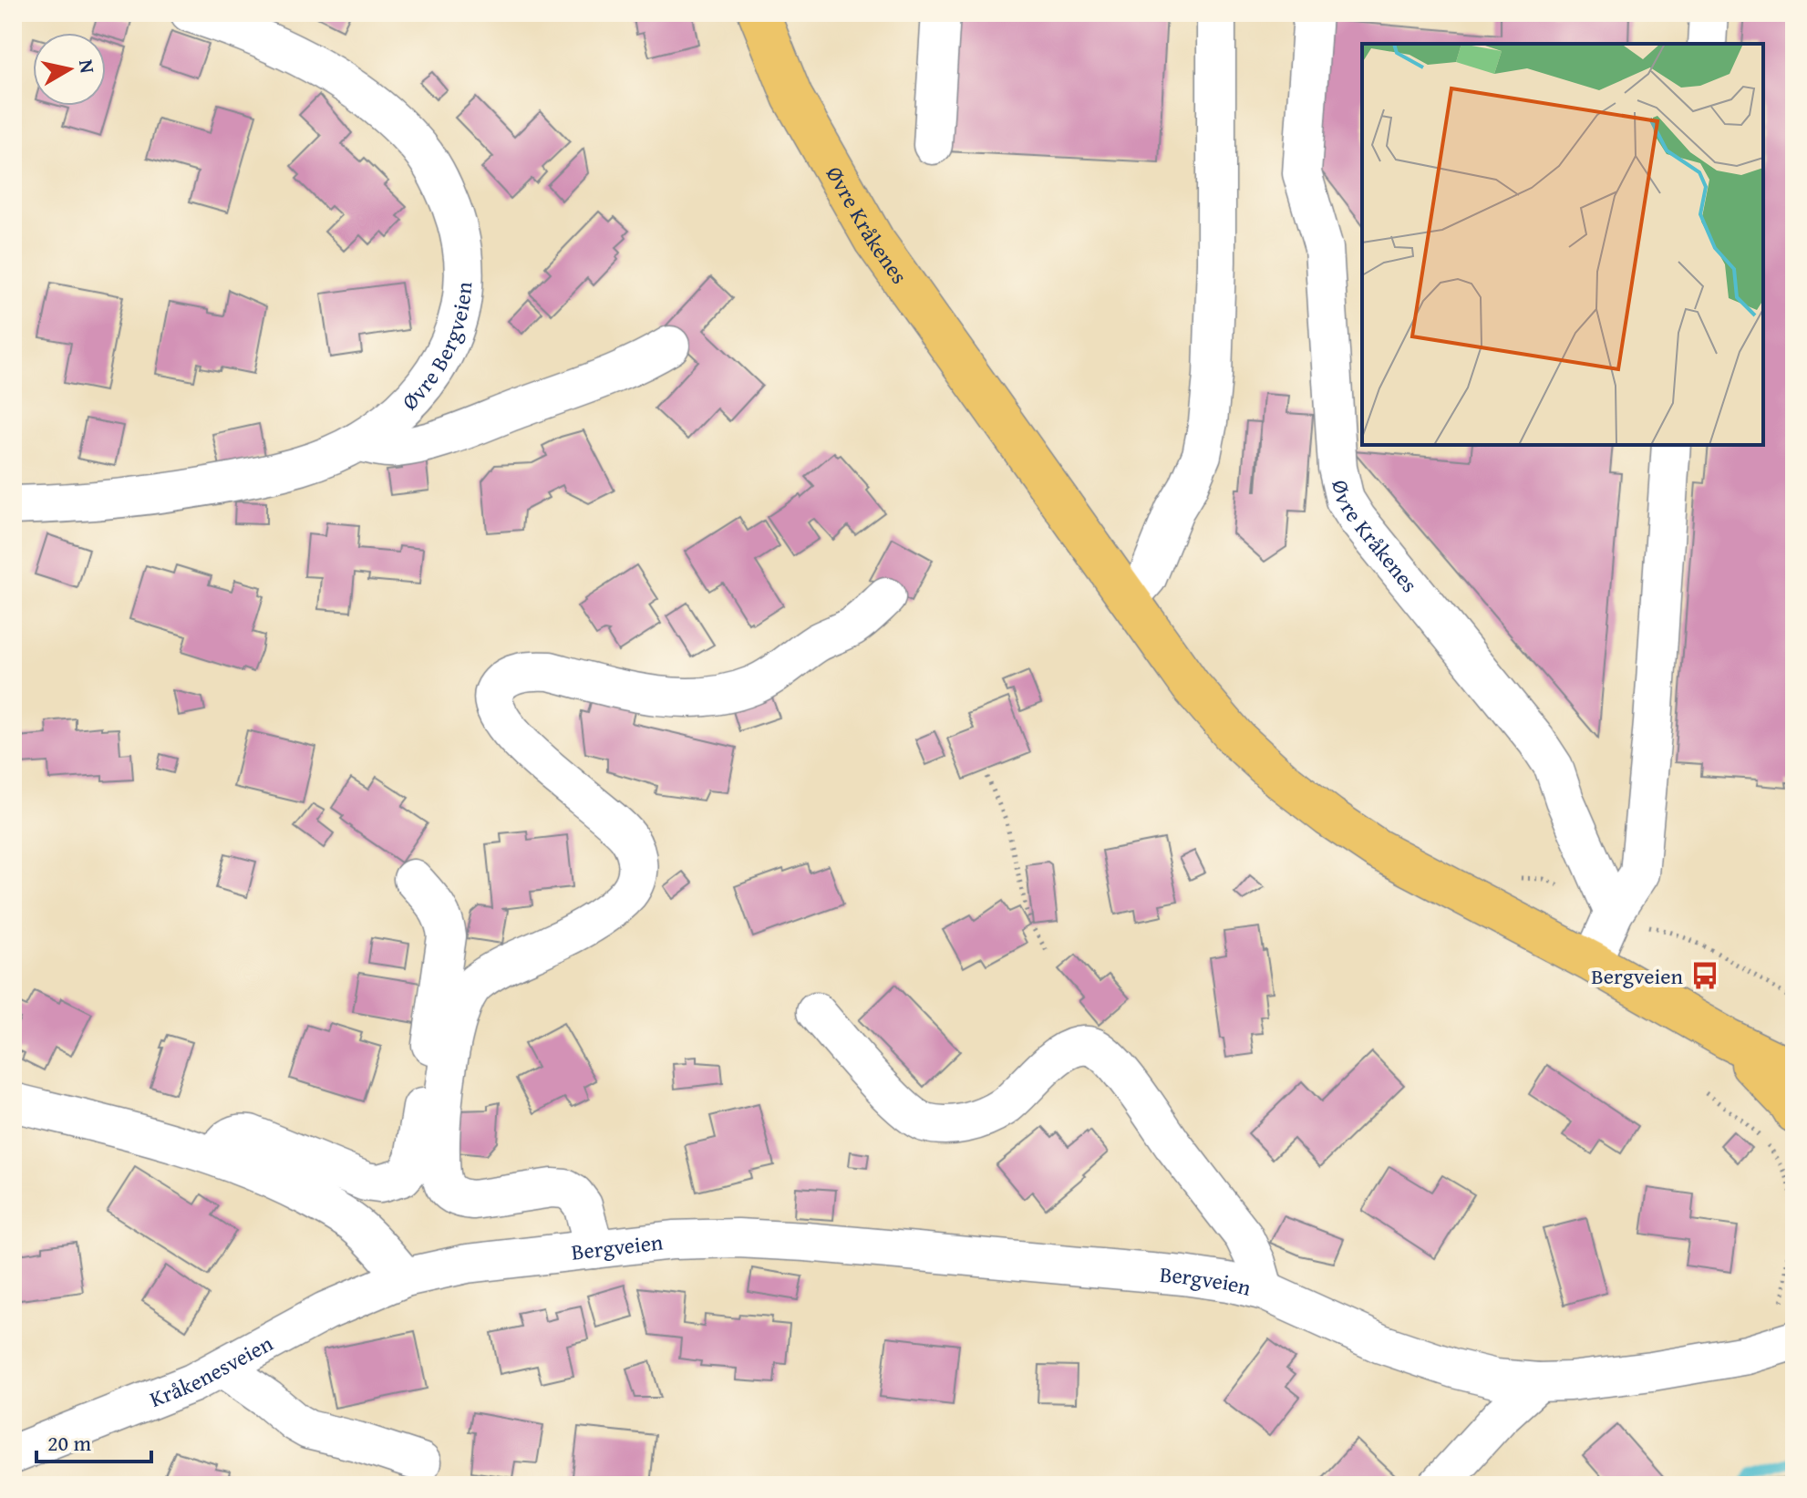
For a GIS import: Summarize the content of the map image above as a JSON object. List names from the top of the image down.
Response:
{
  "streets": {
    "main road": ["Øvre Kråkenes"],
    "street": ["Øvre Bergveien", "Bergveien", "Kråkenesveien"]
  },
  "crossings": [
    ["Bergveien", "Kråkenesveien"]
  ],
  "places": {
    "bus stop": ["Bergveien"]
  },
  "scale_bar": "20 m",
  "north": "right"
}
